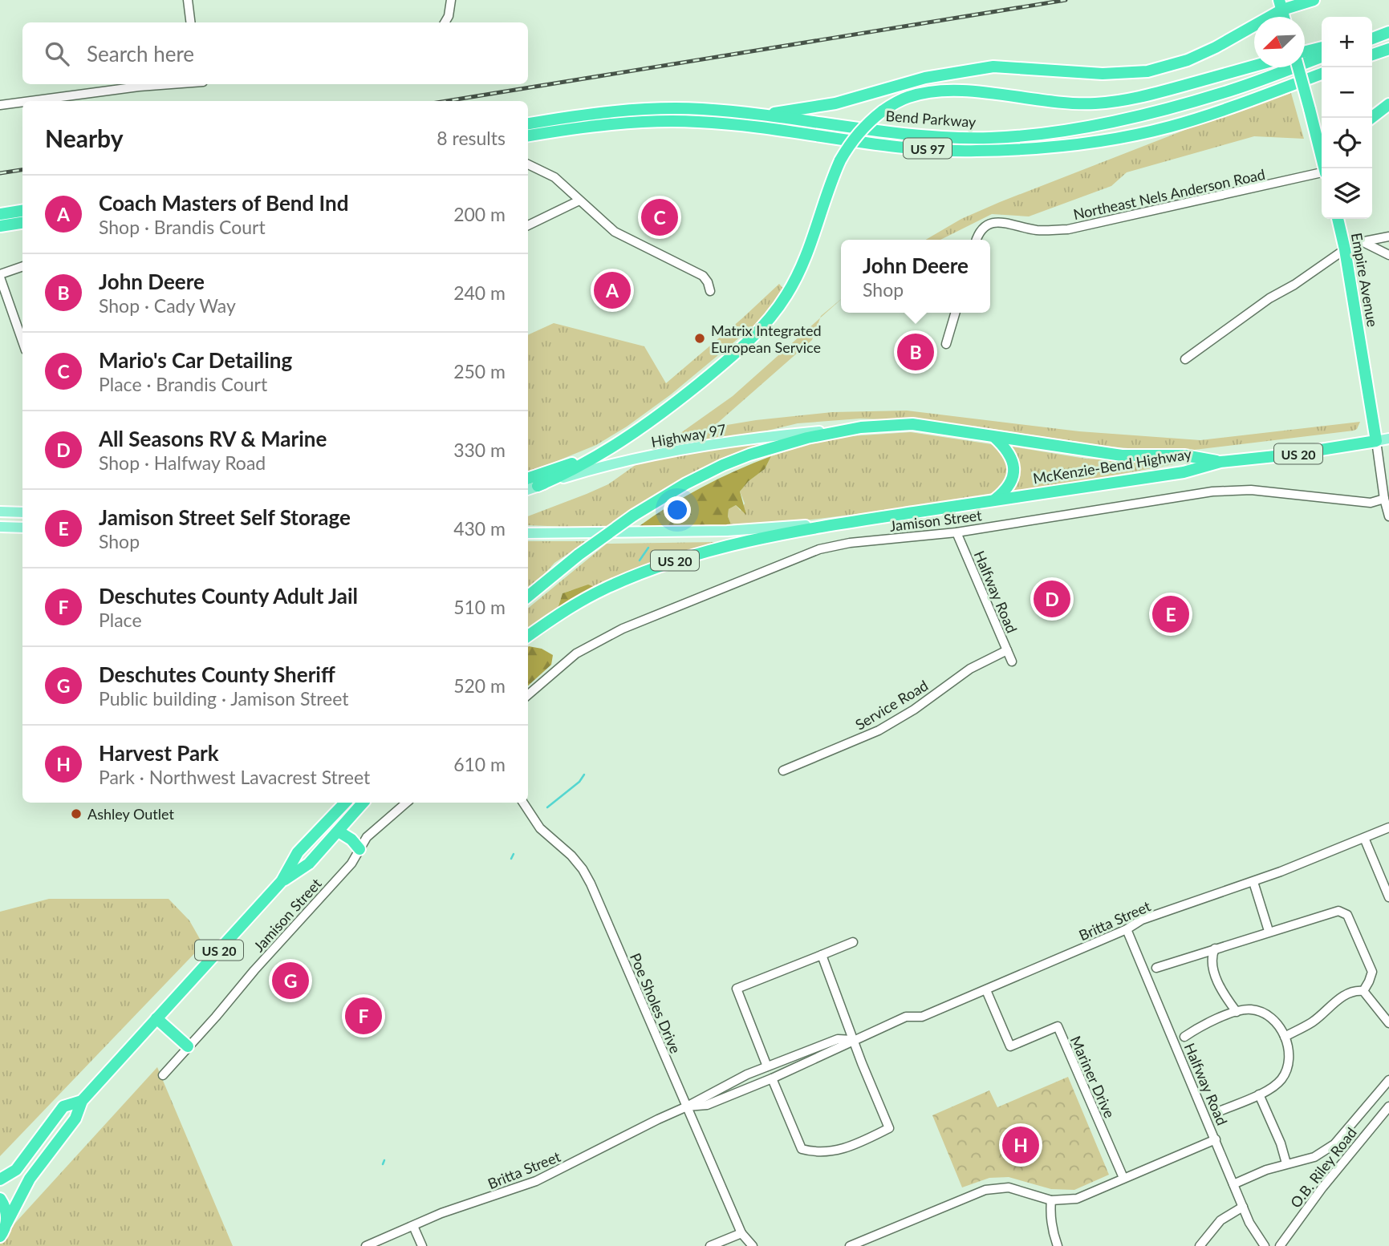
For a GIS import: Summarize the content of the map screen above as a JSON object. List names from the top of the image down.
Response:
{
  "streets": {
    "highway": [
      "Bend Parkway",
      "US 97",
      "Empire Avenue",
      "US 20",
      "McKenzie-Bend Highway"
    ],
    "main road": ["Highway 97"],
    "street": [
      "Northeast Nels Anderson Road",
      "Jamison Street",
      "Halfway Road",
      "Service Road",
      "Britta Street",
      "Poe Sholes Drive",
      "Mariner Drive",
      "O.B. Riley Road"
    ]
  },
  "crossings": [
    ["Empire Avenue", "US 20"],
    ["Empire Avenue", "Jamison Street"],
    ["Highway 97", "McKenzie-Bend Highway"],
    ["US 20", "McKenzie-Bend Highway"],
    ["Jamison Street", "Halfway Road"],
    ["Halfway Road", "Service Road"],
    ["Halfway Road", "Britta Street"],
    ["Britta Street", "Poe Sholes Drive"],
    ["Britta Street", "Mariner Drive"]
  ],
  "places": ["Matrix Integrated European Service", "Ashley Outlet"],
  "north": "bottom left",
  "page": {
    "map_buttons": ["+", "−"],
    "search": "Search here",
    "heading": ["Nearby", "8 results"],
    "list": [
      {
        "mark": "A",
        "name": "Coach Masters of Bend Ind",
        "note": "Shop · Brandis Court",
        "value": "200 m"
      },
      {
        "mark": "B",
        "name": "John Deere",
        "note": "Shop · Cady Way",
        "value": "240 m"
      },
      {
        "mark": "C",
        "name": "Mario's Car Detailing",
        "note": "Place · Brandis Court",
        "value": "250 m"
      },
      {
        "mark": "D",
        "name": "All Seasons RV & Marine",
        "note": "Shop · Halfway Road",
        "value": "330 m"
      },
      {
        "mark": "E",
        "name": "Jamison Street Self Storage",
        "note": "Shop",
        "value": "430 m"
      },
      {
        "mark": "F",
        "name": "Deschutes County Adult Jail",
        "note": "Place",
        "value": "510 m"
      },
      {
        "mark": "G",
        "name": "Deschutes County Sheriff",
        "note": "Public building · Jamison Street",
        "value": "520 m"
      },
      {
        "mark": "H",
        "name": "Harvest Park",
        "note": "Park · Northwest Lavacrest Street",
        "value": "610 m"
      }
    ],
    "pins": [
      "C",
      "A",
      "B",
      "D",
      "E",
      "G",
      "F",
      "H"
    ],
    "popup": ["John Deere", "Shop"]
  }
}
